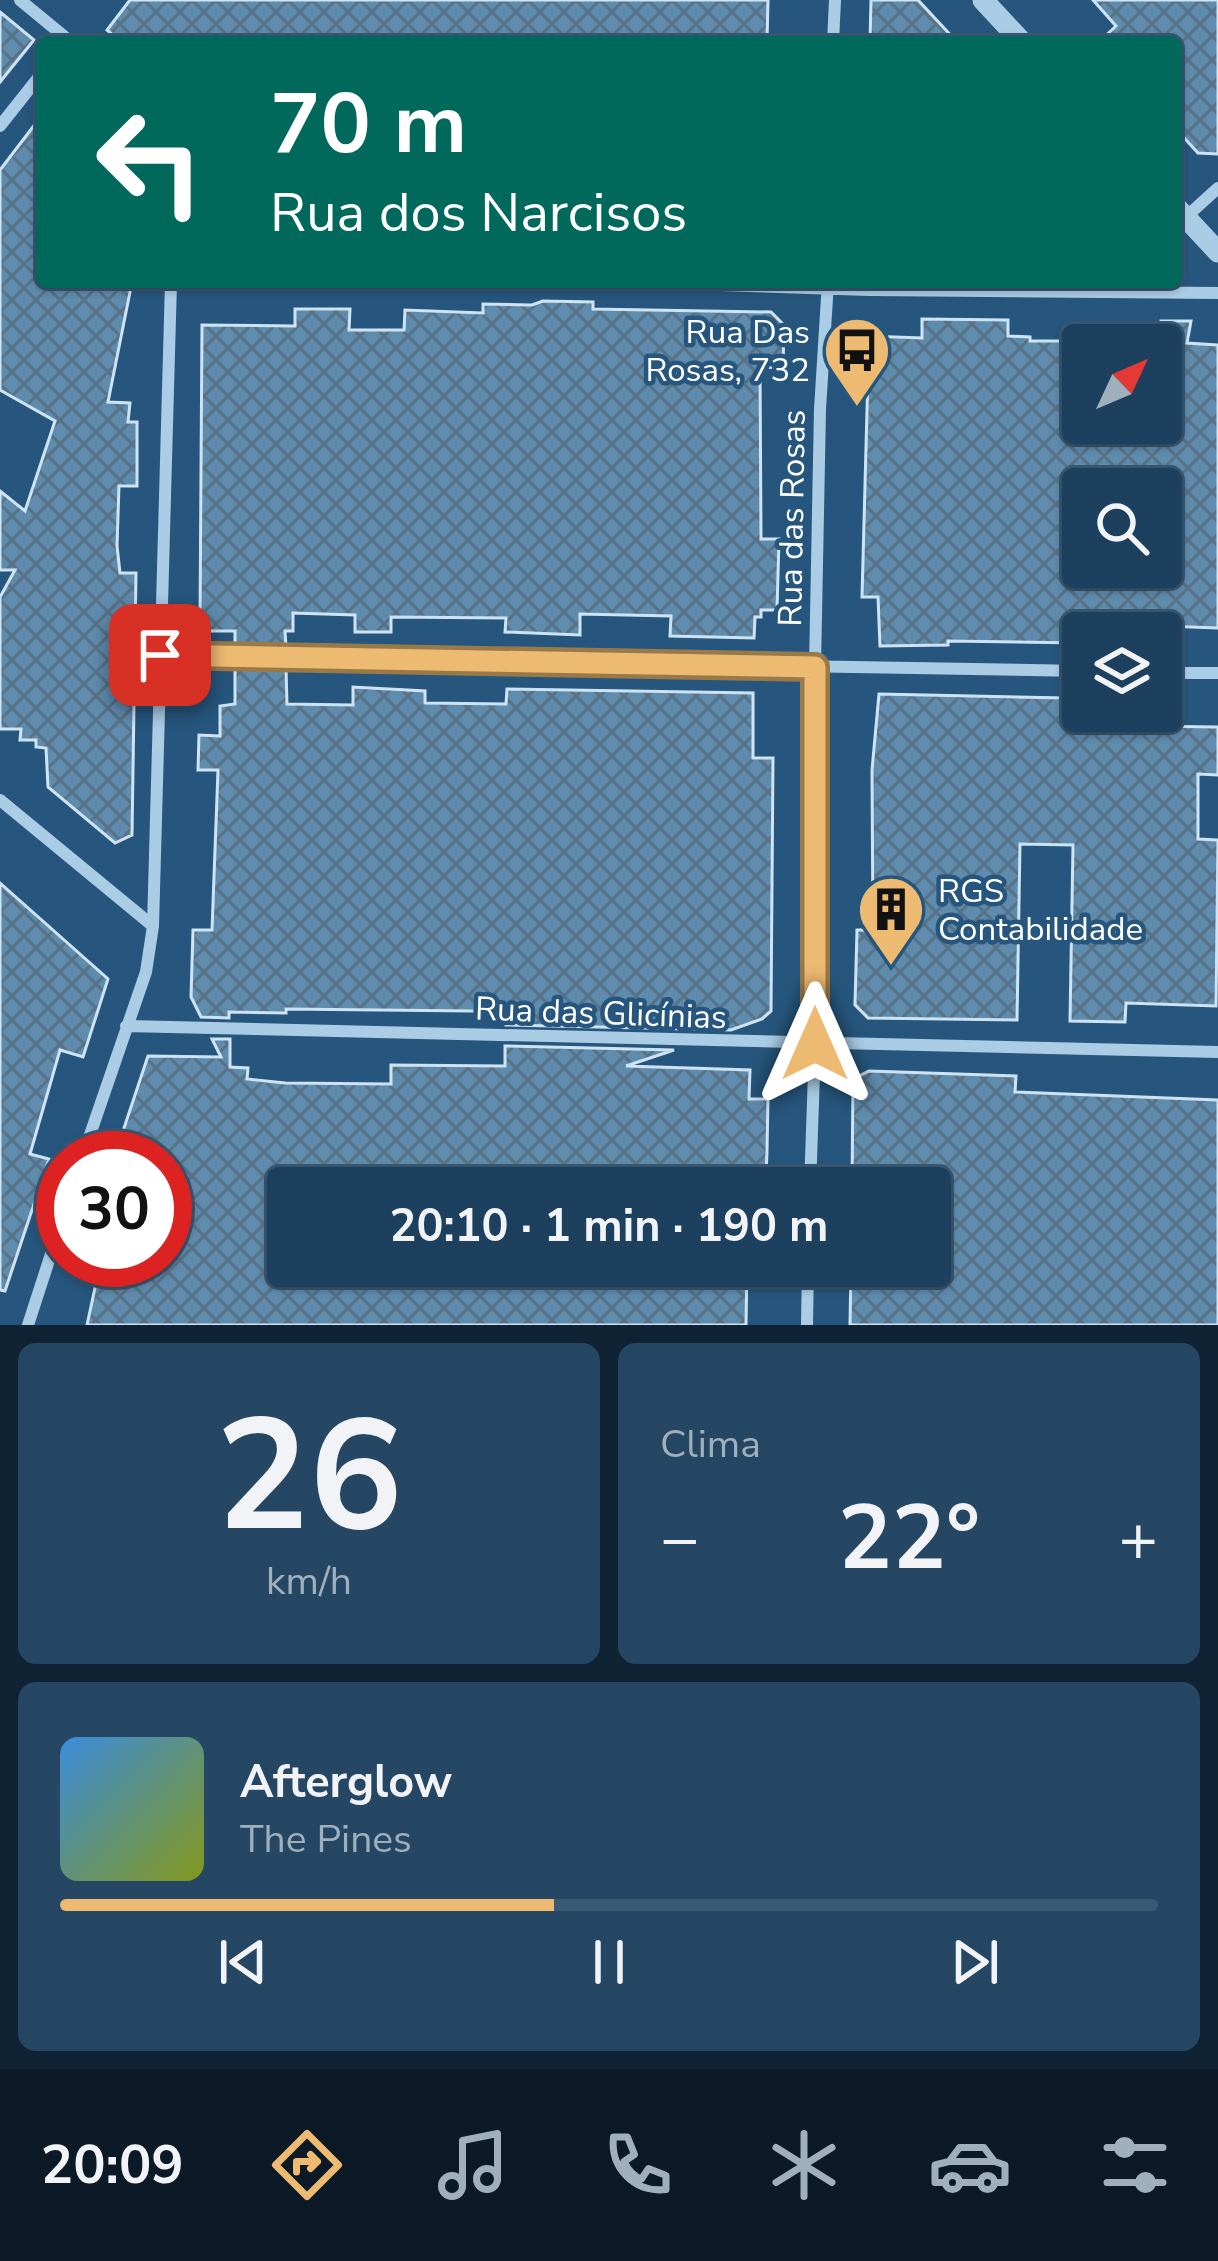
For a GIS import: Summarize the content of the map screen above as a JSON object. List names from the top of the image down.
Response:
{
  "streets": {
    "street": ["Rua das Rosas", "Rua das Glicínias"]
  },
  "crossings": [
    ["Rua das Rosas", "Rua das Glicínias"]
  ],
  "places": {
    "bus stop": ["Rua Das Rosas, 732"],
    "building": ["RGS Contabilidade"]
  },
  "north": "top right",
  "page": {
    "turn": ["70 m", "Rua dos Narcisos"],
    "limit": "30",
    "trip": "20:10 · 1 min · 190 m",
    "tile": [
      ["26", "km/h"],
      "Clima"
    ],
    "heat": ["−", "22°", "+"],
    "song": ["Afterglow", "The Pines"],
    "tabs": "20:09"
  }
}
